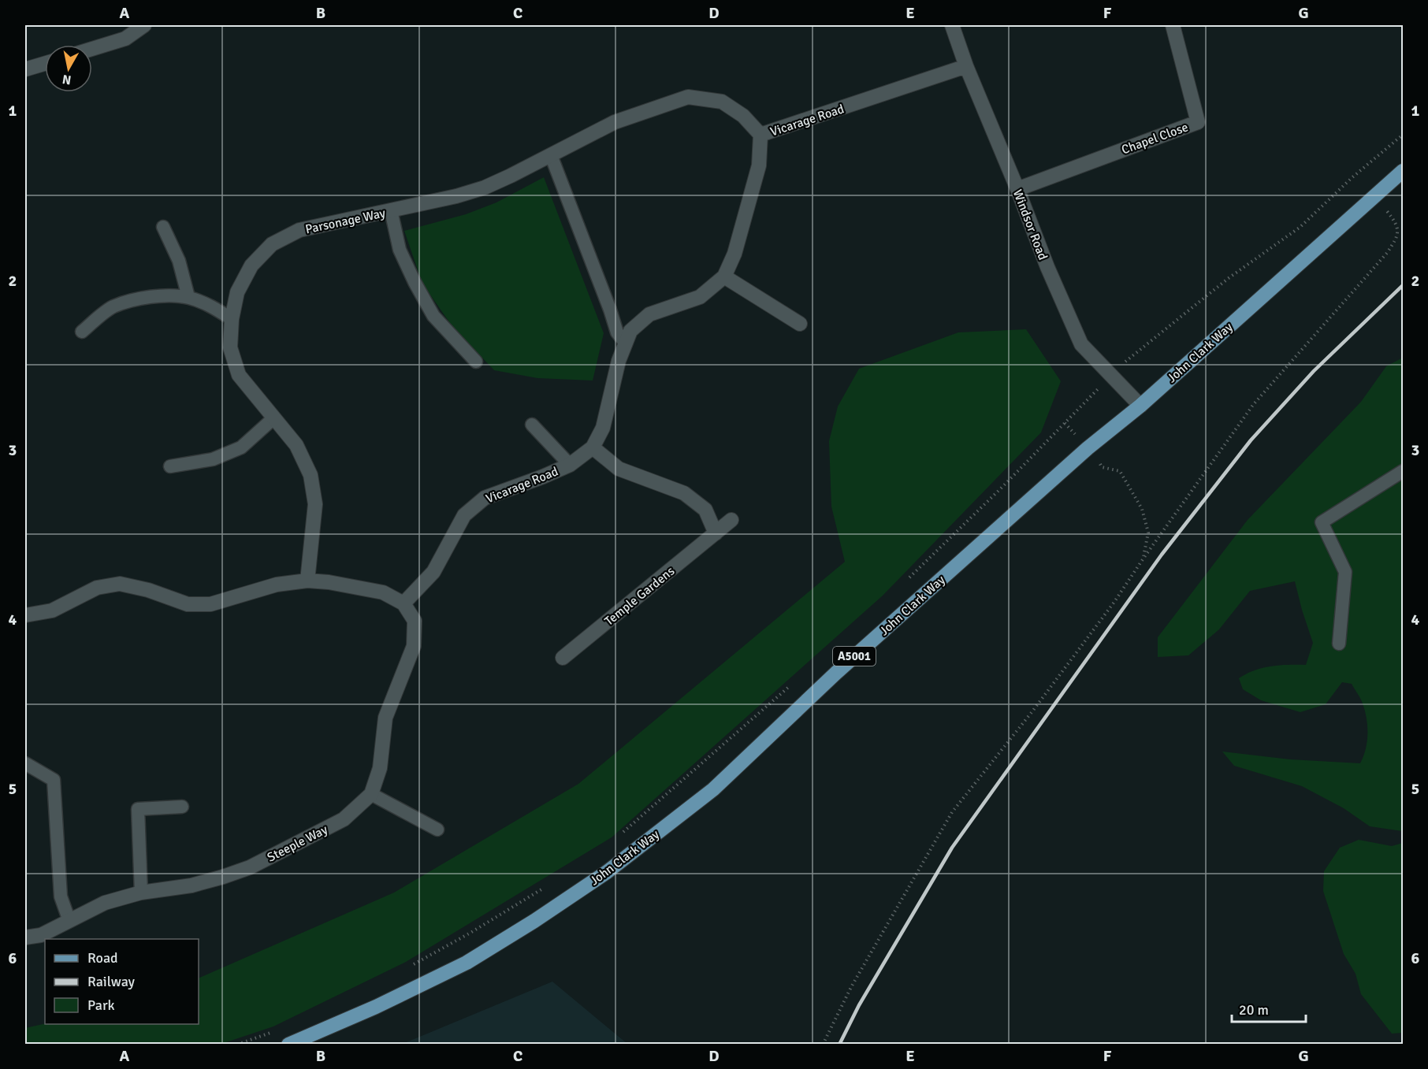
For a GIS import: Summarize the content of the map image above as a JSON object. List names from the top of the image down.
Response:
{
  "streets": {
    "main road": ["John Clark Way", "A5001"],
    "street": [
      "Vicarage Road",
      "Chapel Close",
      "Parsonage Way",
      "Windsor Road",
      "Temple Gardens",
      "Steeple Way"
    ]
  },
  "crossings": [
    ["Vicarage Road", "Parsonage Way"],
    ["Vicarage Road", "Windsor Road"],
    ["Vicarage Road", "Steeple Way"],
    ["Chapel Close", "Windsor Road"],
    ["Windsor Road", "John Clark Way"]
  ],
  "legend": ["Road", "Railway", "Park"],
  "scale_bar": "20 m",
  "north": "bottom",
  "grid": {
    "columns": [
      "A",
      "B",
      "C",
      "D",
      "E",
      "F",
      "G"
    ],
    "rows": [
      "1",
      "2",
      "3",
      "4",
      "5",
      "6"
    ]
  }
}
